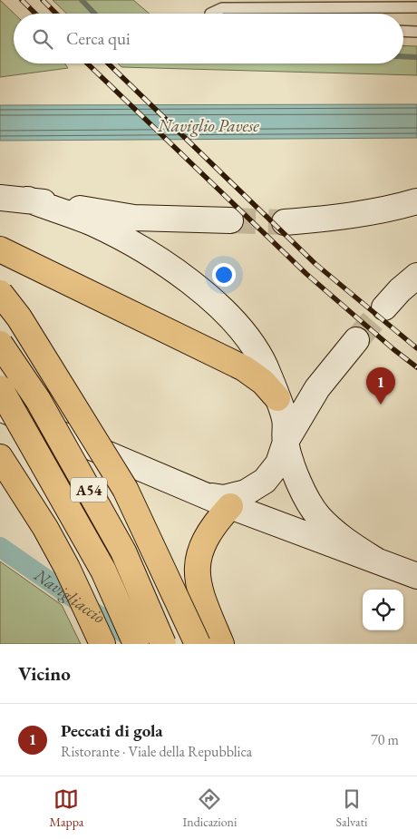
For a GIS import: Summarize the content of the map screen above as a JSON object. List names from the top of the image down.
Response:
{
  "streets": {
    "highway": ["A54"]
  },
  "water": ["Naviglio Pavese", "Navigliaccio"],
  "page": {
    "search": "Cerca qui",
    "pins": "1",
    "heading": "Vicino",
    "list": [
      {
        "mark": "1",
        "name": "Peccati di gola",
        "note": "Ristorante · Viale della Repubblica",
        "value": "70 m"
      }
    ],
    "nav": ["Mappa", "Indicazioni", "Salvati"]
  }
}
